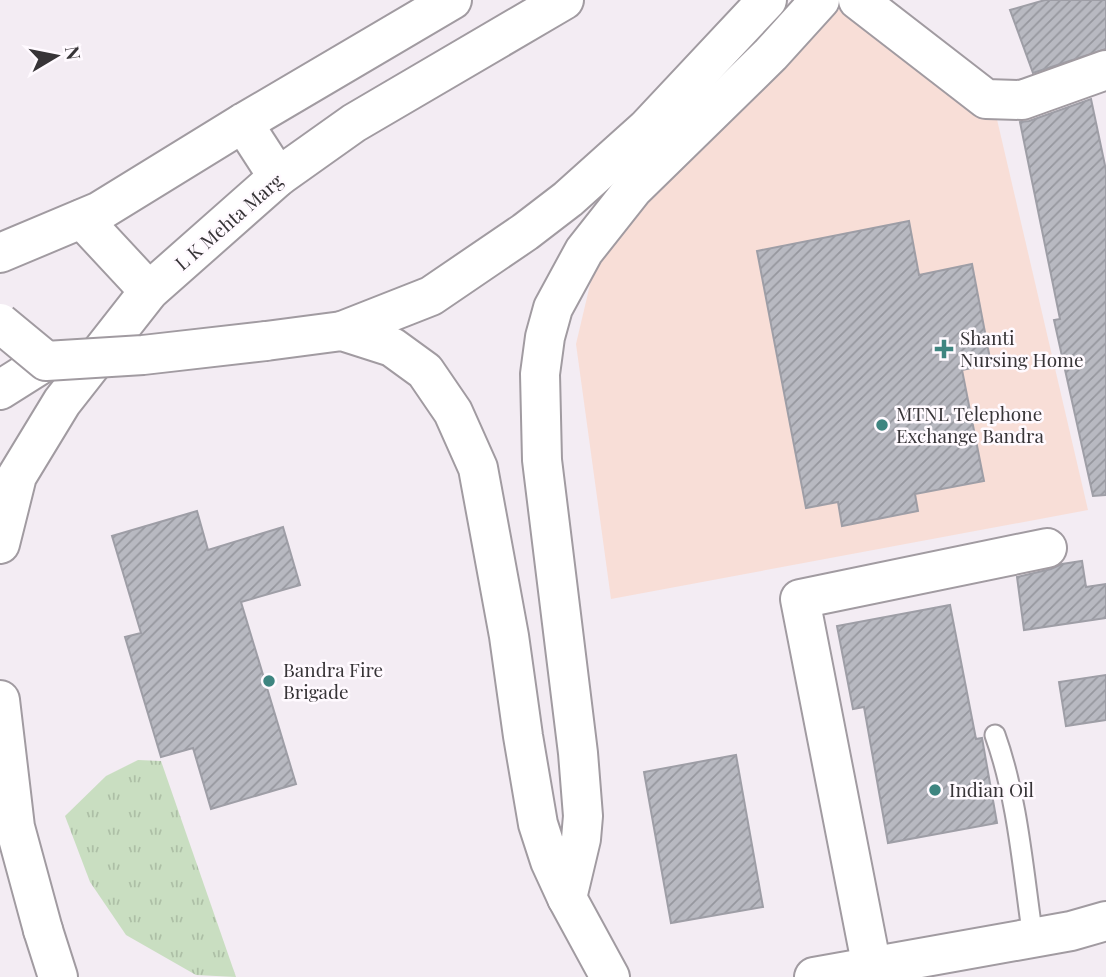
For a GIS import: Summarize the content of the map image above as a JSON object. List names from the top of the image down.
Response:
{
  "streets": {
    "main road": ["L K Mehta Marg"]
  },
  "places": {
    "health": ["Shanti Nursing Home"],
    "other": ["MTNL Telephone Exchange Bandra", "Bandra Fire Brigade", "Indian Oil"]
  },
  "north": "right"
}
